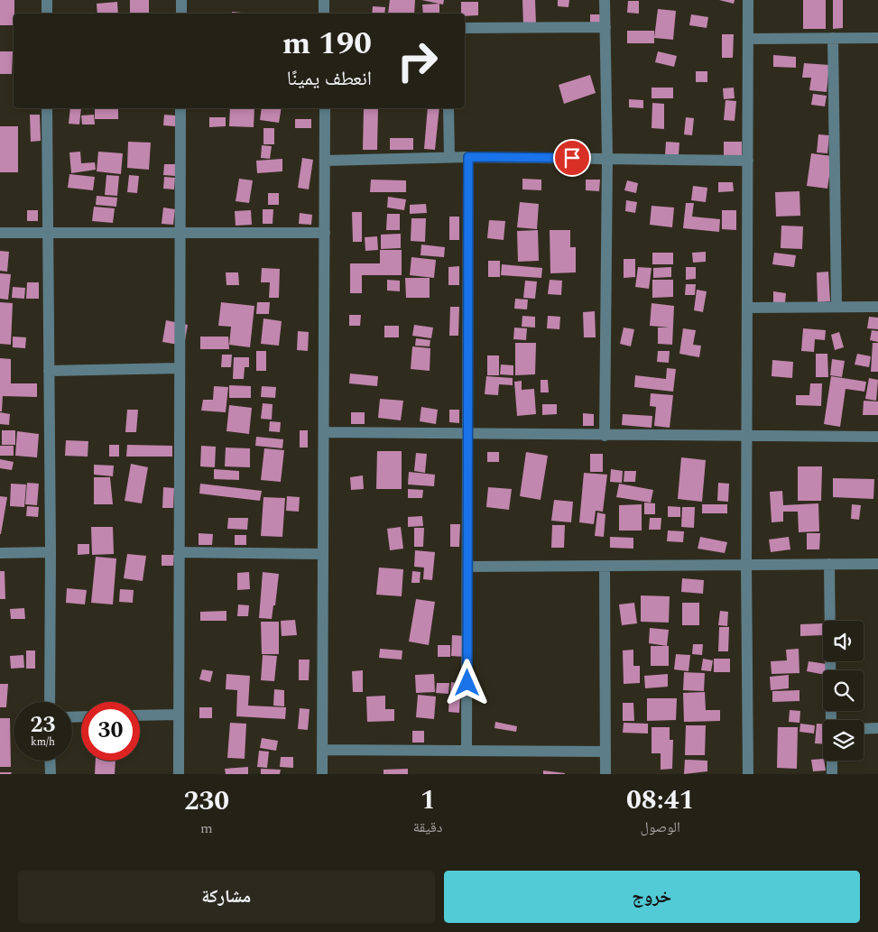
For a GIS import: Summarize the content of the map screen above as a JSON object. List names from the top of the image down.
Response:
{
  "page": {
    "turn": ["190 m", "انعطف يمينًا"],
    "speed": "23 km/h",
    "limit": "30",
    "eta": [
      "08:41",
      "الوصول",
      "1",
      "دقيقة",
      "230",
      "m"
    ],
    "buttons": ["خروج", "مشاركة"]
  }
}
